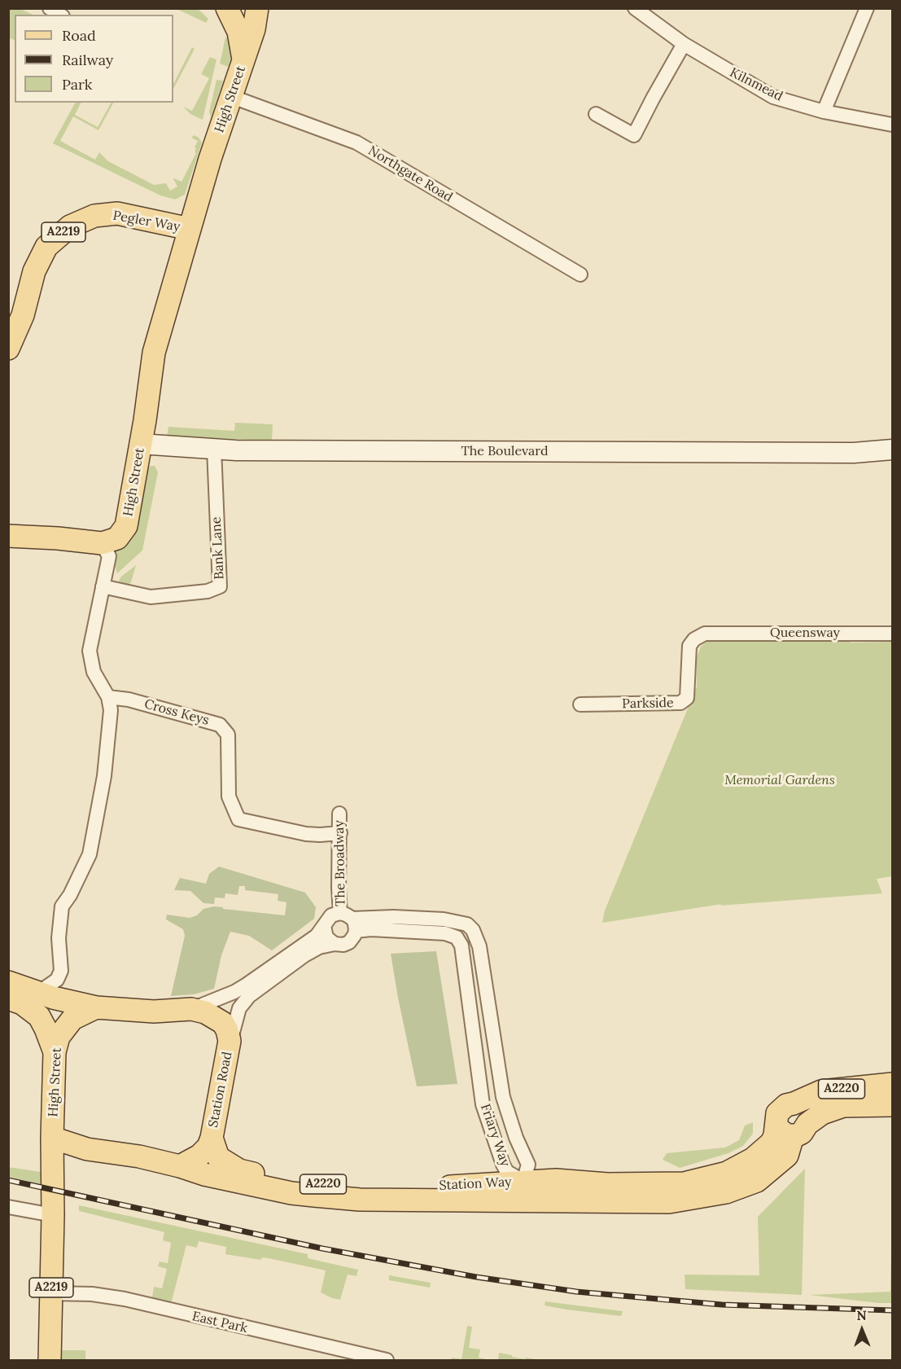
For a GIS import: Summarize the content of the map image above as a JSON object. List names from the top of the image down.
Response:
{
  "streets": {
    "main road": [
      "High Street",
      "Pegler Way",
      "A2219",
      "A2220",
      "Station Road",
      "Station Way"
    ],
    "street": [
      "Kilnmead",
      "Northgate Road",
      "The Boulevard",
      "Bank Lane",
      "Queensway",
      "Parkside",
      "Cross Keys",
      "The Broadway",
      "Friary Way",
      "East Park"
    ]
  },
  "crossings": [
    ["High Street", "Northgate Road"],
    ["High Street", "Pegler Way"],
    ["High Street", "A2219"],
    ["High Street", "The Boulevard"],
    ["High Street", "Station Way"],
    ["A2219", "Station Road"],
    ["A2219", "East Park"],
    ["The Boulevard", "Bank Lane"],
    ["Queensway", "Parkside"],
    ["Cross Keys", "The Broadway"],
    ["The Broadway", "Friary Way"],
    ["A2220", "Station Way"],
    ["Station Road", "Station Way"],
    ["Friary Way", "Station Way"]
  ],
  "parks": ["Memorial Gardens"],
  "legend": ["Road", "Railway", "Park"],
  "north": "top"
}
